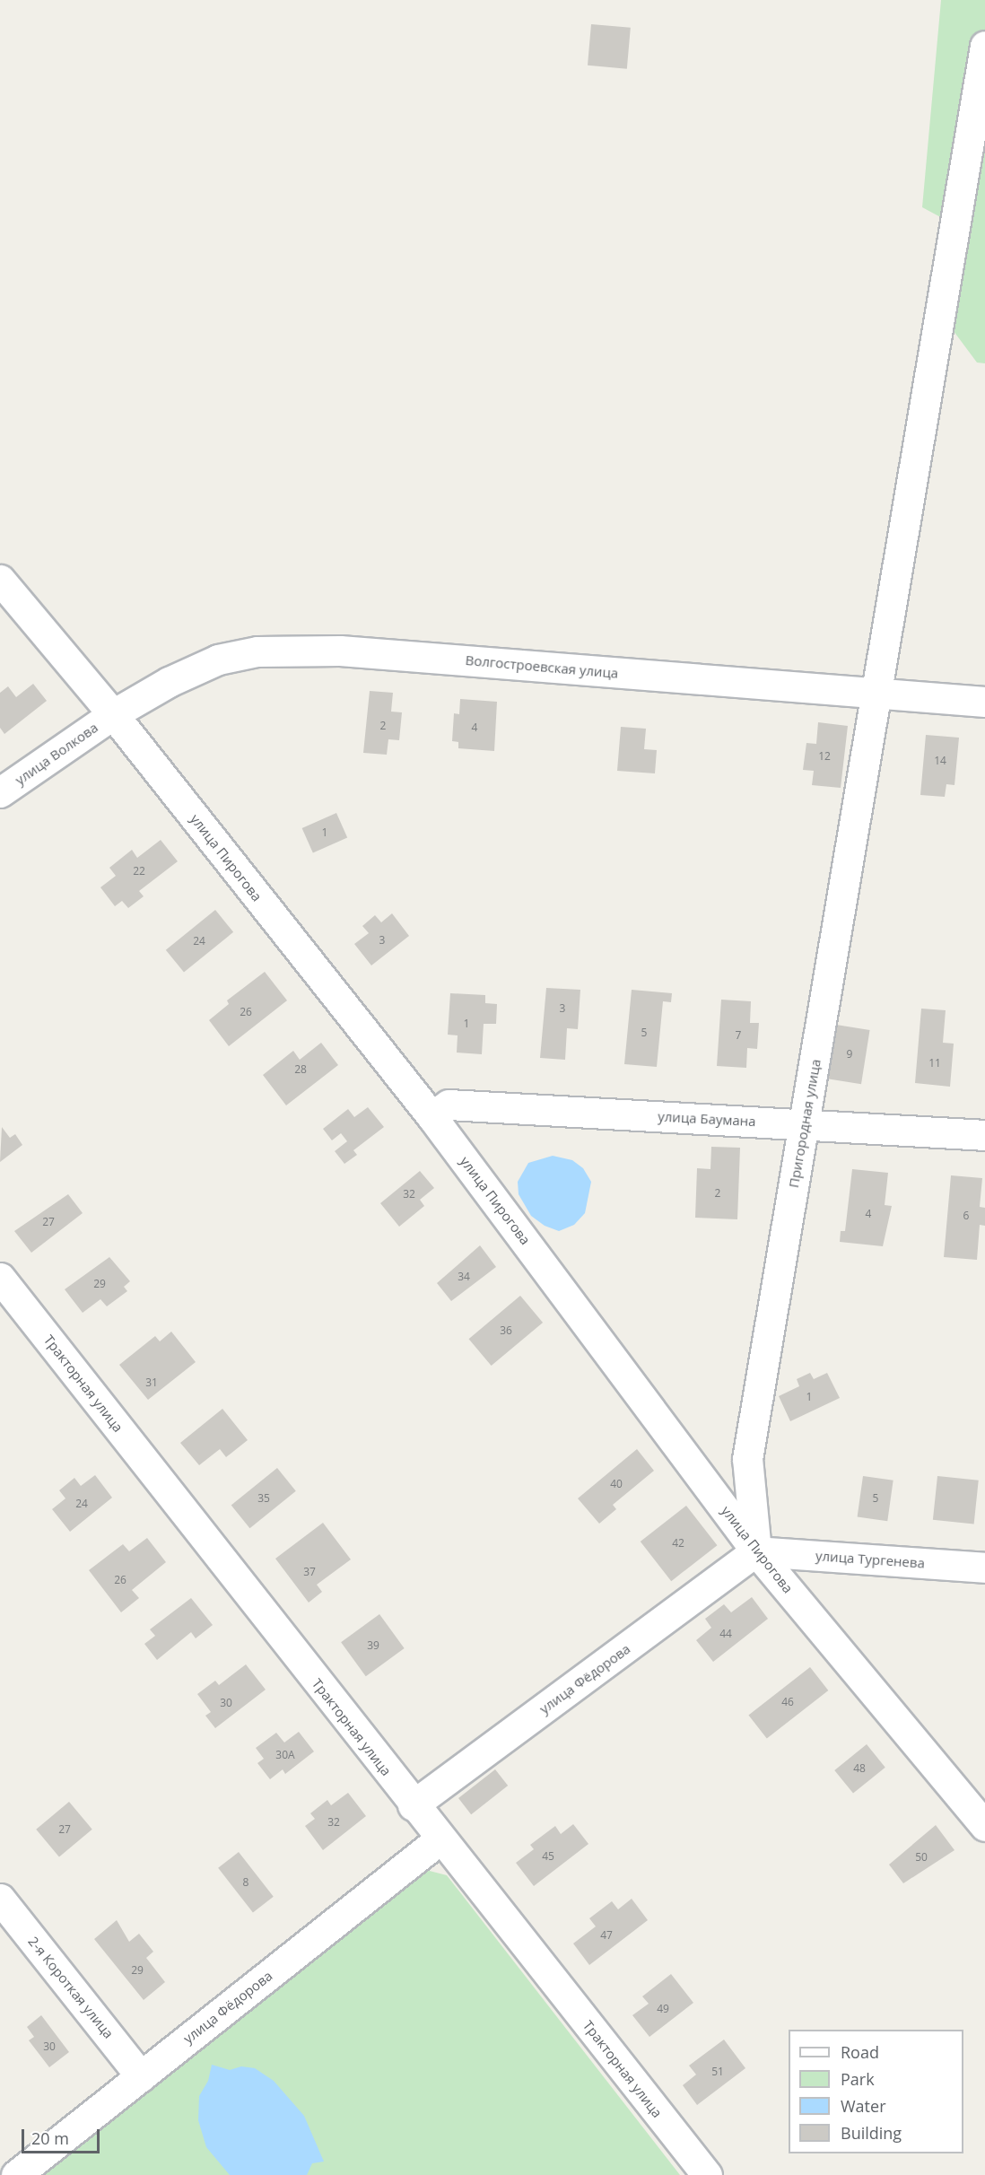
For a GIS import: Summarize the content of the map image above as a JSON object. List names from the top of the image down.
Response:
{
  "streets": {
    "street": [
      "Волгостроевская улица",
      "улица Волкова",
      "улица Пирогова",
      "улица Баумана",
      "Пригородная улица",
      "Тракторная улица",
      "улица Тургенева",
      "улица Фёдорова",
      "2-я Короткая улица"
    ]
  },
  "crossings": [
    ["Волгостроевская улица", "улица Волкова"],
    ["Волгостроевская улица", "улица Пирогова"],
    ["Волгостроевская улица", "Пригородная улица"],
    ["улица Волкова", "улица Пирогова"],
    ["улица Пирогова", "улица Баумана"],
    ["улица Пирогова", "Пригородная улица"],
    ["улица Пирогова", "улица Тургенева"],
    ["улица Пирогова", "улица Фёдорова"],
    ["улица Баумана", "Пригородная улица"],
    ["Пригородная улица", "улица Тургенева"],
    ["Пригородная улица", "улица Фёдорова"],
    ["Тракторная улица", "улица Фёдорова"],
    ["улица Тургенева", "улица Фёдорова"],
    ["улица Фёдорова", "2-я Короткая улица"]
  ],
  "house_numbers": [
    "2",
    "4",
    "12",
    "14",
    "1",
    "22",
    "3",
    "24",
    "3",
    "26",
    "1",
    "5",
    "7",
    "9",
    "11",
    "28",
    "2",
    "32",
    "4",
    "6",
    "27",
    "34",
    "29",
    "36",
    "31",
    "1",
    "40",
    "35",
    "5",
    "24",
    "42",
    "37",
    "26",
    "44",
    "39",
    "46",
    "30",
    "30А",
    "48",
    "32",
    "27",
    "45",
    "50",
    "8",
    "47",
    "29",
    "49",
    "30",
    "51"
  ],
  "legend": [
    "Road",
    "Park",
    "Water",
    "Building"
  ],
  "scale_bar": "20 m"
}
